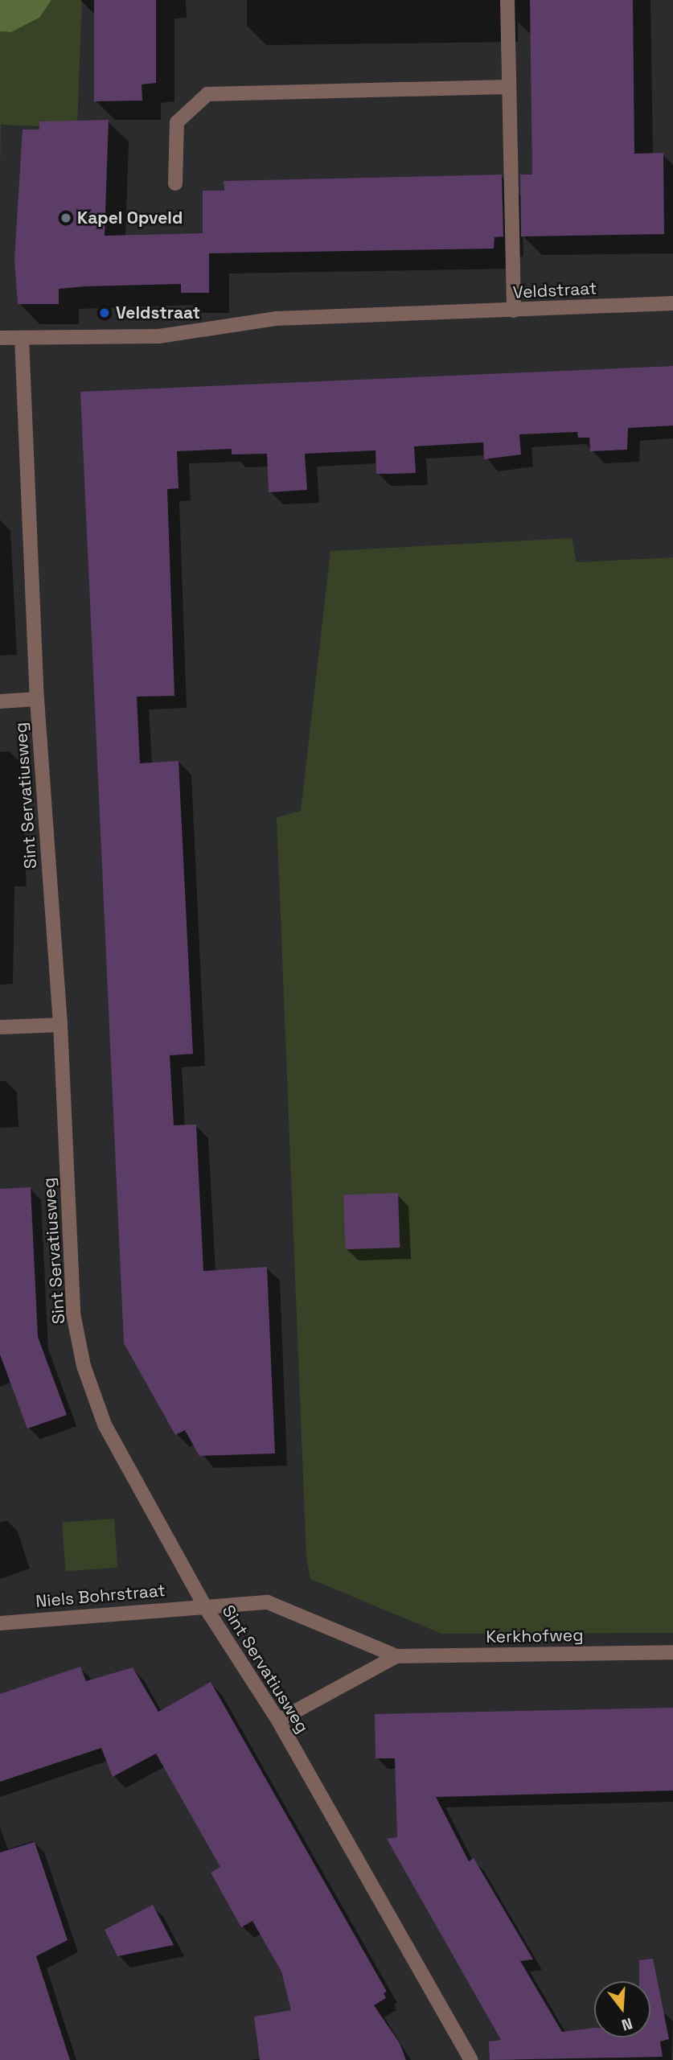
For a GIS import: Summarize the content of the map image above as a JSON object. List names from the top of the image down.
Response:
{
  "streets": {
    "street": [
      "Veldstraat",
      "Sint Servatiusweg",
      "Niels Bohrstraat",
      "Kerkhofweg"
    ]
  },
  "crossings": [
    ["Veldstraat", "Sint Servatiusweg"],
    ["Sint Servatiusweg", "Niels Bohrstraat"],
    ["Sint Servatiusweg", "Kerkhofweg"],
    ["Niels Bohrstraat", "Kerkhofweg"]
  ],
  "places": ["Kapel Opveld", "Veldstraat"],
  "north": "bottom"
}
